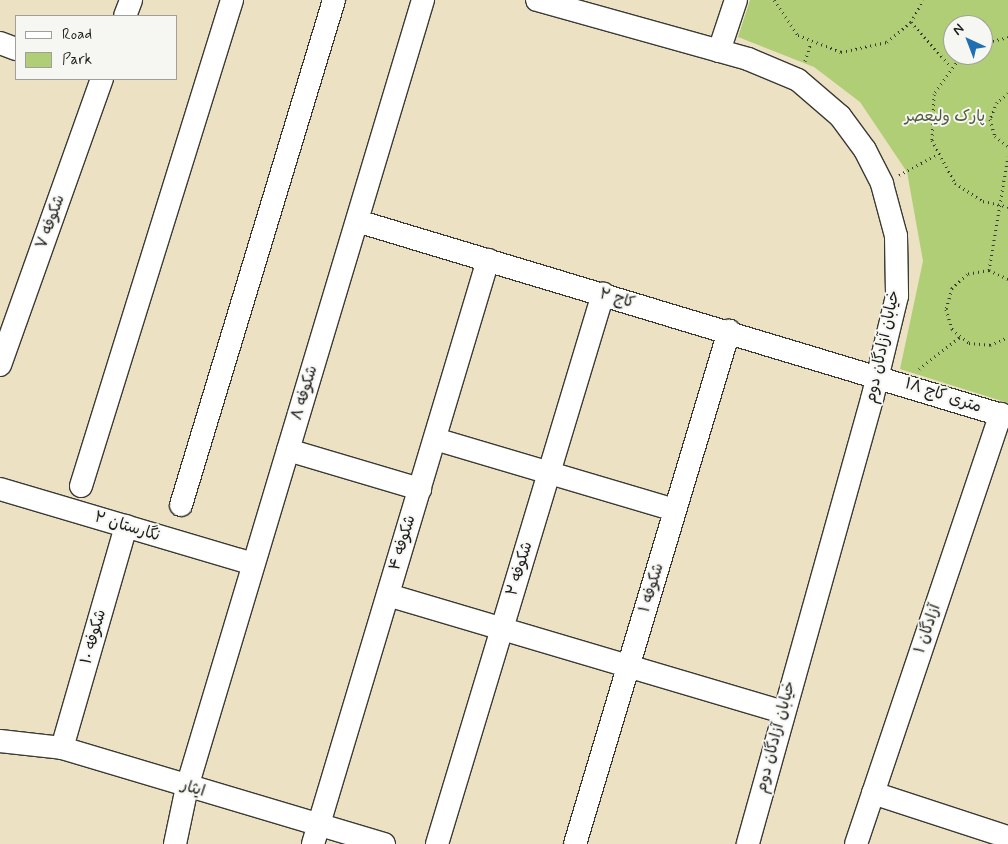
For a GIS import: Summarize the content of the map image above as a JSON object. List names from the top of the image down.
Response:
{
  "streets": {
    "street": [
      "شکوفه ۷",
      "کاج ۲",
      "خیابان آزادگان دوم",
      "شکوفه ۸",
      "۱۸ متری کاج",
      "نگارستان ۲",
      "شکوفه ۴",
      "شکوفه ۲",
      "شکوفه ۱",
      "آزادگان ۱",
      "شکوفه ۱۰",
      "ایثار"
    ]
  },
  "crossings": [
    ["کاج ۲", "خیابان آزادگان دوم"],
    ["کاج ۲", "شکوفه ۸"],
    ["کاج ۲", "۱۸ متری کاج"],
    ["کاج ۲", "شکوفه ۴"],
    ["کاج ۲", "شکوفه ۲"],
    ["کاج ۲", "شکوفه ۱"],
    ["خیابان آزادگان دوم", "۱۸ متری کاج"],
    ["شکوفه ۸", "نگارستان ۲"],
    ["شکوفه ۸", "ایثار"],
    ["۱۸ متری کاج", "آزادگان ۱"],
    ["نگارستان ۲", "شکوفه ۱۰"],
    ["شکوفه ۴", "ایثار"],
    ["شکوفه ۱۰", "ایثار"]
  ],
  "parks": ["پارک ولیعصر"],
  "legend": ["Road", "Park"],
  "north": "top left"
}
